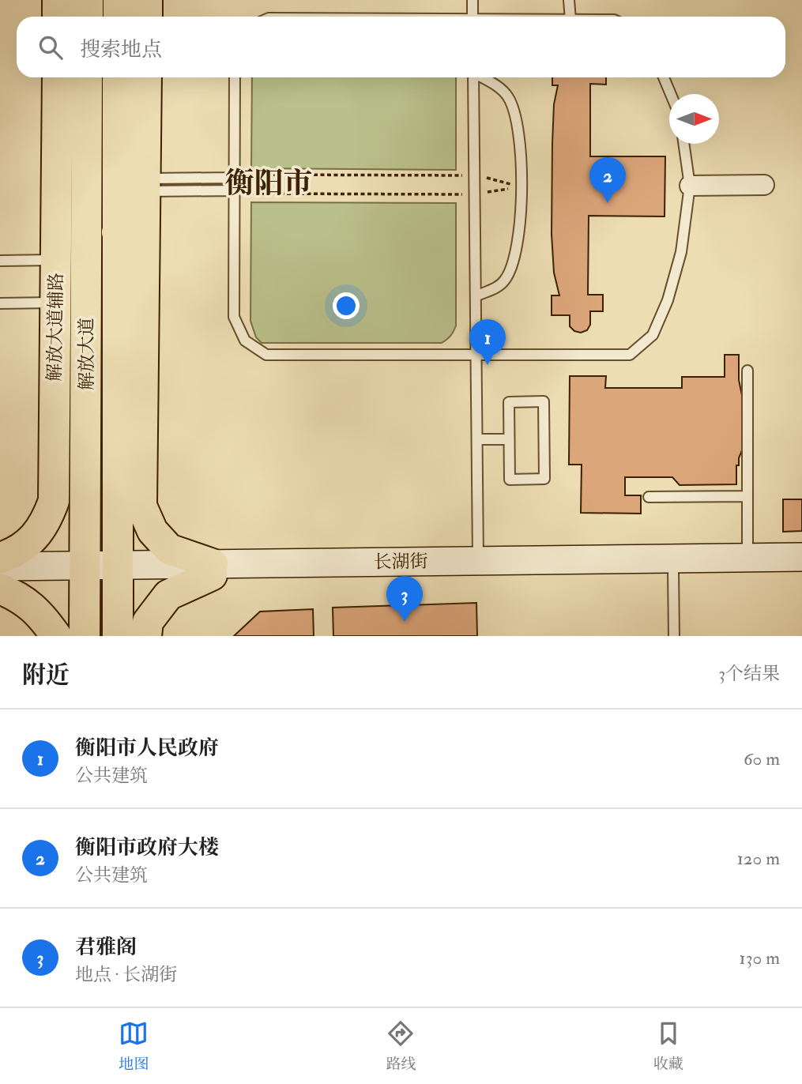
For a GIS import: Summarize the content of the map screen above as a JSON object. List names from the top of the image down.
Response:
{
  "streets": {
    "main road": ["解放大道辅路", "解放大道", "长湖街"]
  },
  "crossings": [
    ["解放大道", "长湖街"]
  ],
  "districts": ["衡阳市"],
  "north": "right",
  "page": {
    "search": "搜索地点",
    "pins": ["2", "1", "3"],
    "heading": ["附近", "3个结果"],
    "list": [
      {
        "mark": "1",
        "name": "衡阳市人民政府",
        "note": "公共建筑",
        "value": "60 m"
      },
      {
        "mark": "2",
        "name": "衡阳市政府大楼",
        "note": "公共建筑",
        "value": "120 m"
      },
      {
        "mark": "3",
        "name": "君雅阁",
        "note": "地点 · 长湖街",
        "value": "130 m"
      }
    ],
    "nav": ["地图", "路线", "收藏"]
  }
}
